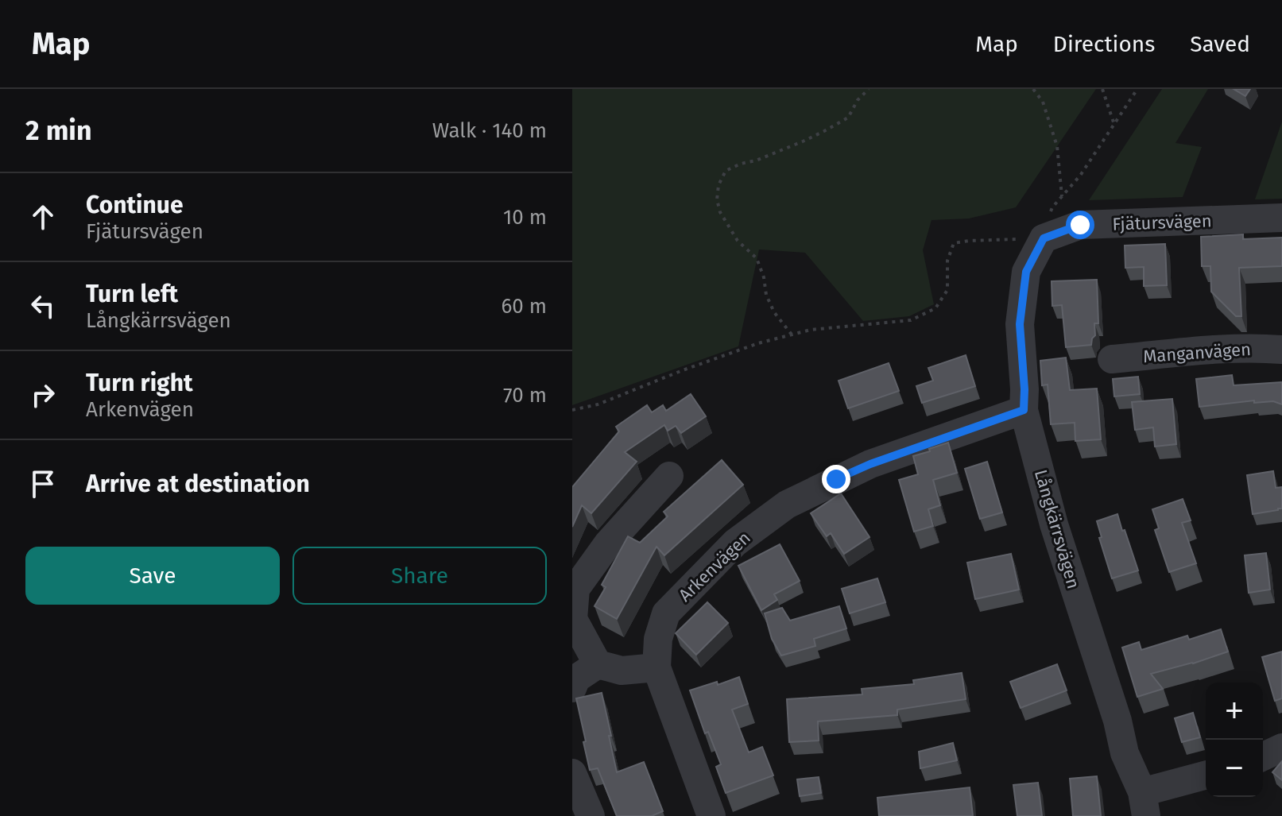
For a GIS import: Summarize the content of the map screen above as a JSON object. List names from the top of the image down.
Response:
{
  "streets": {
    "street": [
      "Fjätursvägen",
      "Manganvägen",
      "Långkärrsvägen",
      "Arkenvägen"
    ]
  },
  "crossings": [
    ["Fjätursvägen", "Långkärrsvägen"],
    ["Långkärrsvägen", "Arkenvägen"]
  ],
  "page": {
    "header": "Map",
    "nav": ["Map", "Directions", "Saved"],
    "heading": ["2 min", "Walk · 140 m"],
    "list": [
      ["Continue", "Fjätursvägen", "10 m"],
      ["Turn left", "Långkärrsvägen", "60 m"],
      ["Turn right", "Arkenvägen", "70 m"],
      "Arrive at destination"
    ],
    "buttons": ["Save", "Share"],
    "map_buttons": ["+", "−"]
  }
}
